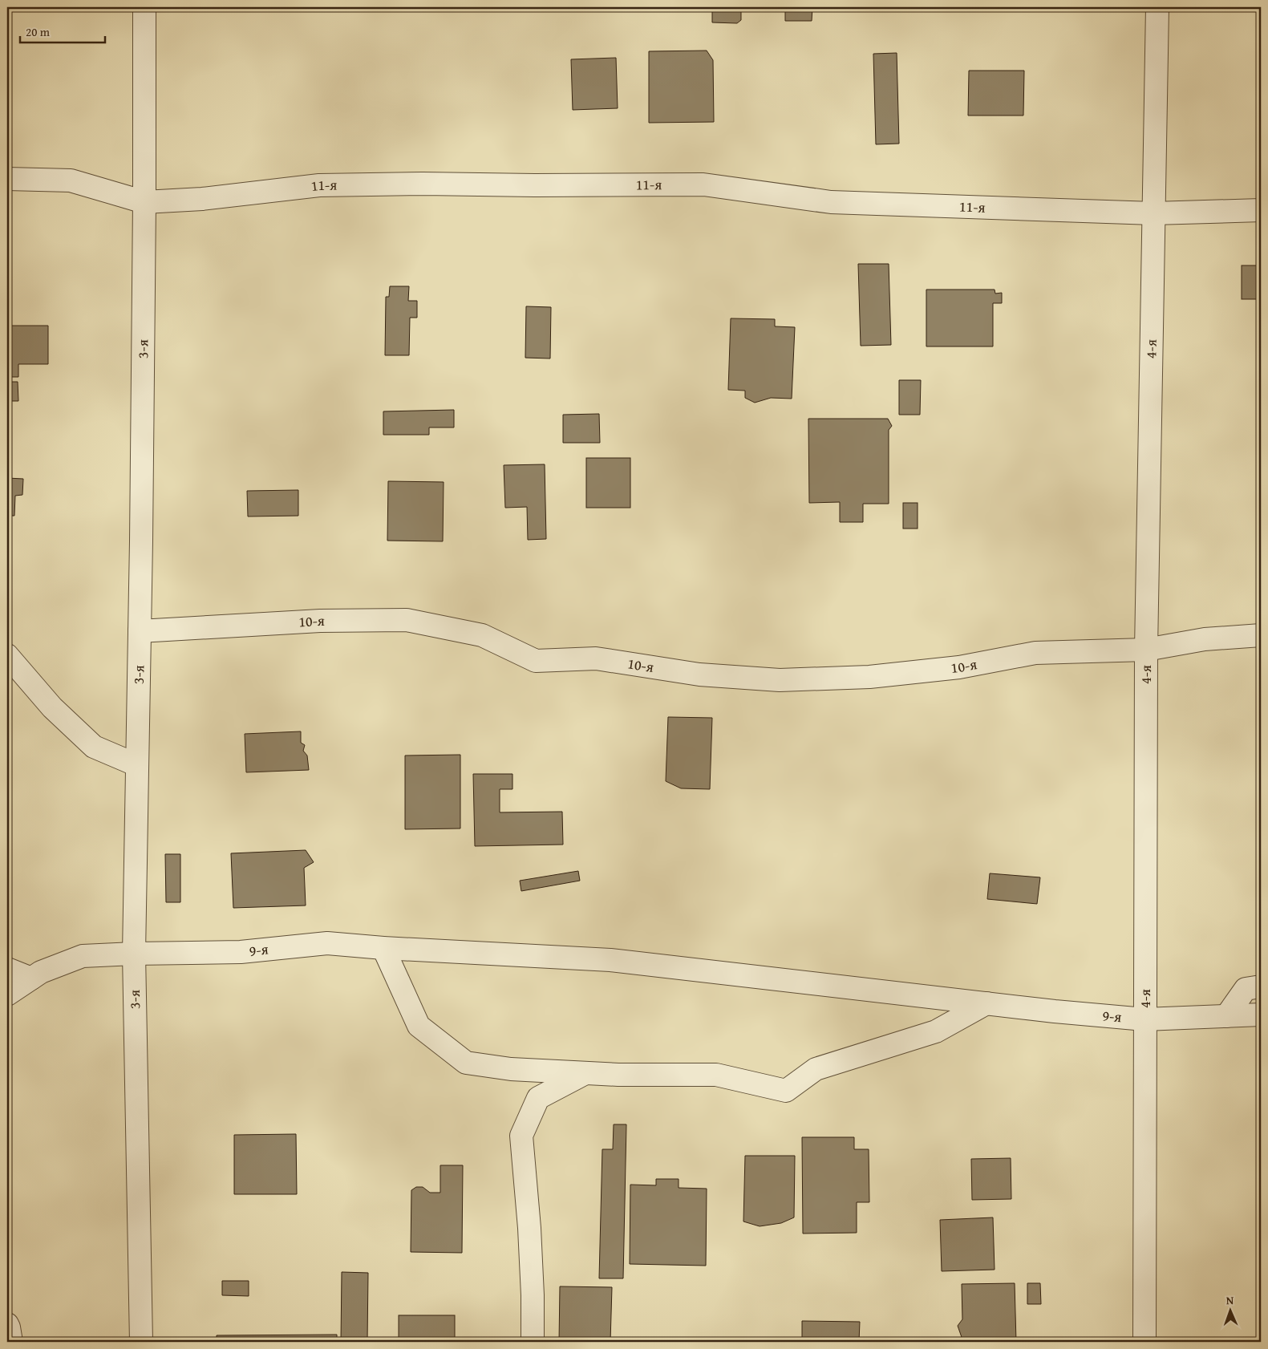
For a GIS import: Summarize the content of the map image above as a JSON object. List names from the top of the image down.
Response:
{
  "streets": {
    "street": [
      "11-я",
      "3-я",
      "4-я",
      "10-я",
      "9-я"
    ]
  },
  "crossings": [
    ["11-я", "3-я"],
    ["11-я", "4-я"],
    ["3-я", "10-я"],
    ["3-я", "9-я"],
    ["4-я", "10-я"],
    ["4-я", "9-я"]
  ],
  "scale_bar": "20 m",
  "north": "top"
}
